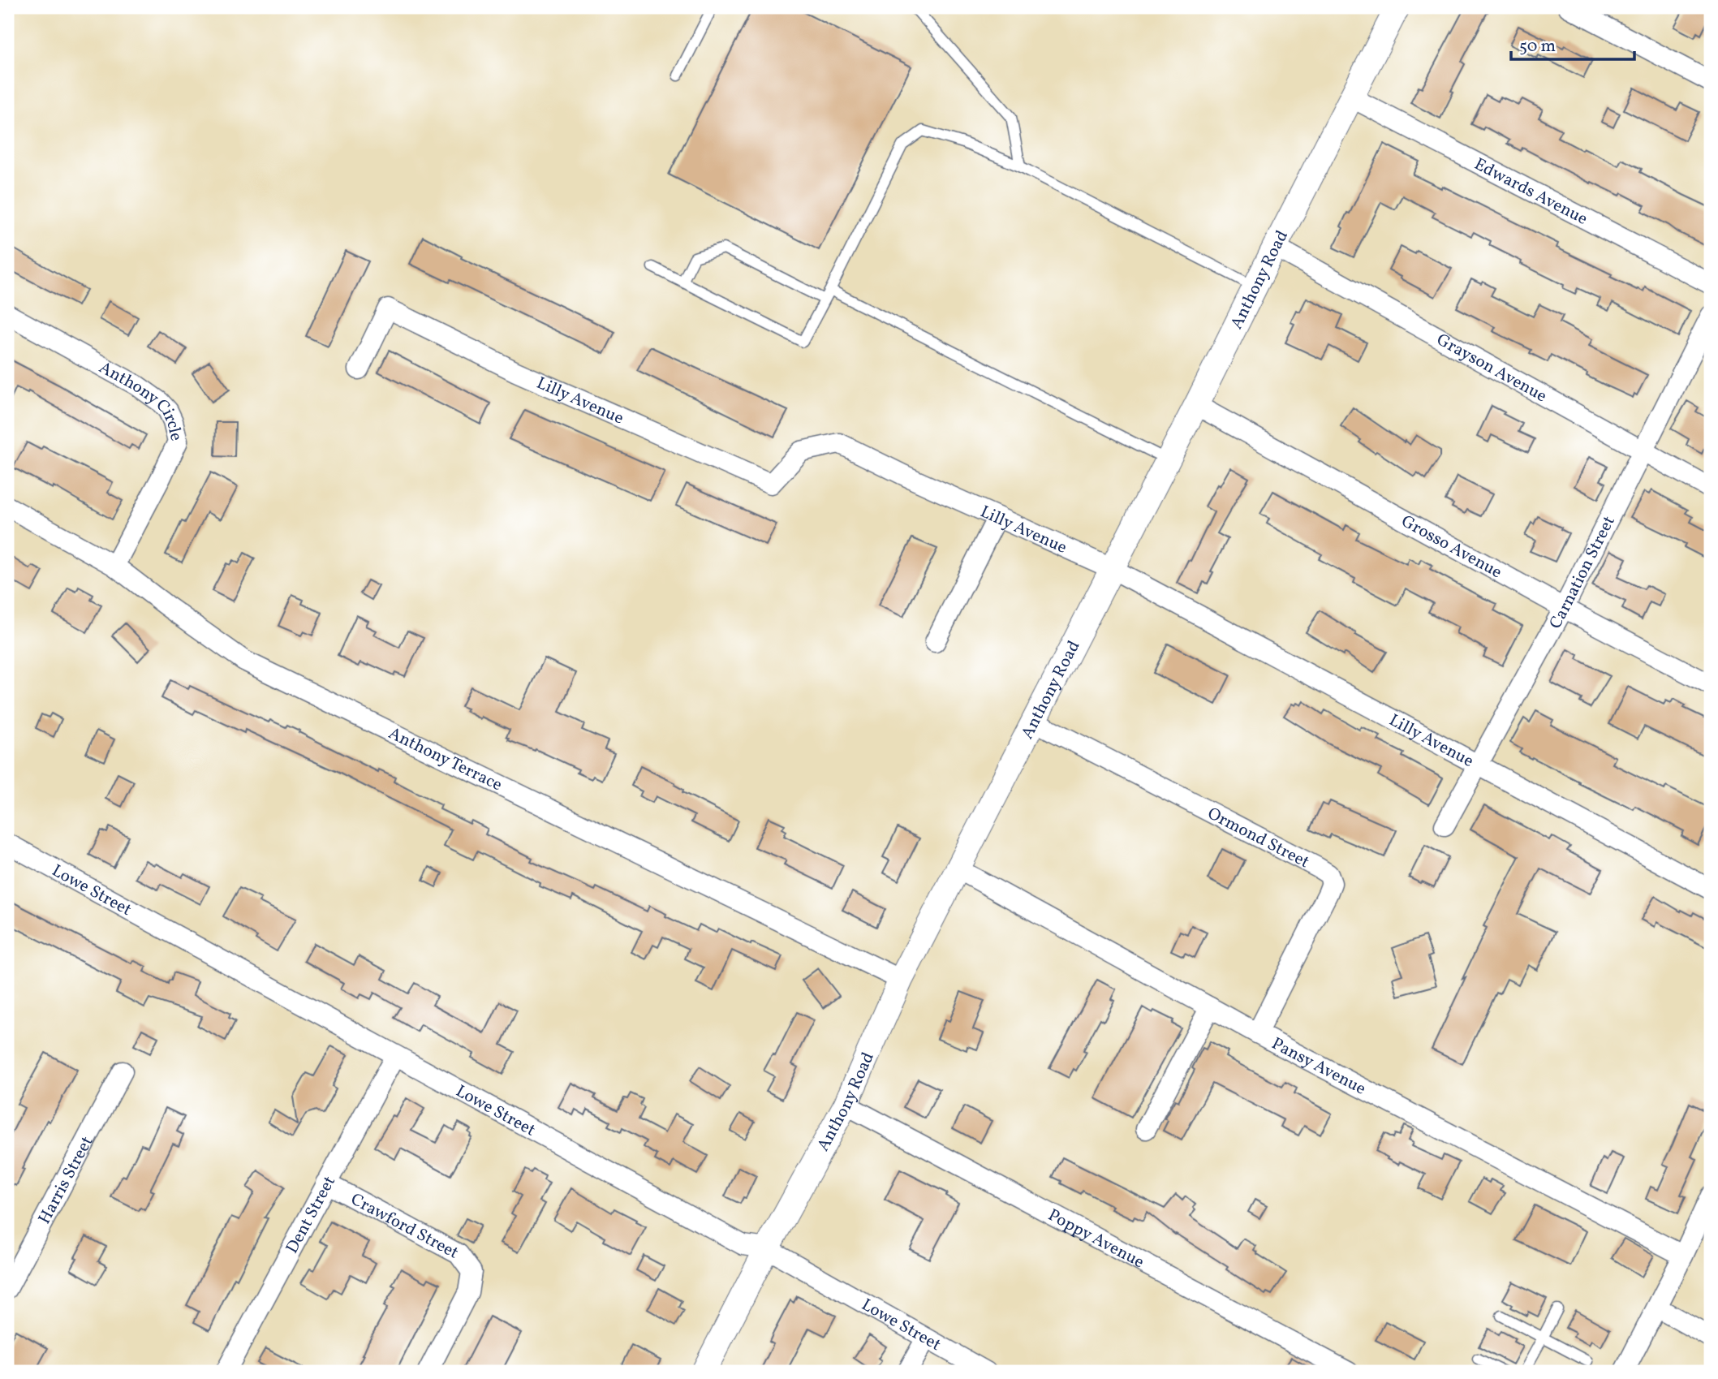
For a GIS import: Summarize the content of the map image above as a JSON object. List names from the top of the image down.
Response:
{
  "streets": {
    "street": [
      "Edwards Avenue",
      "Anthony Road",
      "Grayson Avenue",
      "Lilly Avenue",
      "Anthony Circle",
      "Grosso Avenue",
      "Carnation Street",
      "Anthony Terrace",
      "Ormond Street",
      "Lowe Street",
      "Pansy Avenue",
      "Harris Street",
      "Dent Street",
      "Crawford Street",
      "Poppy Avenue"
    ]
  },
  "crossings": [
    ["Edwards Avenue", "Anthony Road"],
    ["Anthony Road", "Grayson Avenue"],
    ["Anthony Road", "Lilly Avenue"],
    ["Anthony Road", "Grosso Avenue"],
    ["Anthony Road", "Anthony Terrace"],
    ["Anthony Road", "Ormond Street"],
    ["Anthony Road", "Lowe Street"],
    ["Anthony Road", "Pansy Avenue"],
    ["Anthony Road", "Poppy Avenue"],
    ["Grayson Avenue", "Carnation Street"],
    ["Lilly Avenue", "Carnation Street"],
    ["Anthony Circle", "Anthony Terrace"],
    ["Grosso Avenue", "Carnation Street"],
    ["Ormond Street", "Pansy Avenue"],
    ["Lowe Street", "Dent Street"],
    ["Dent Street", "Crawford Street"]
  ],
  "scale_bar": "50 m"
}
